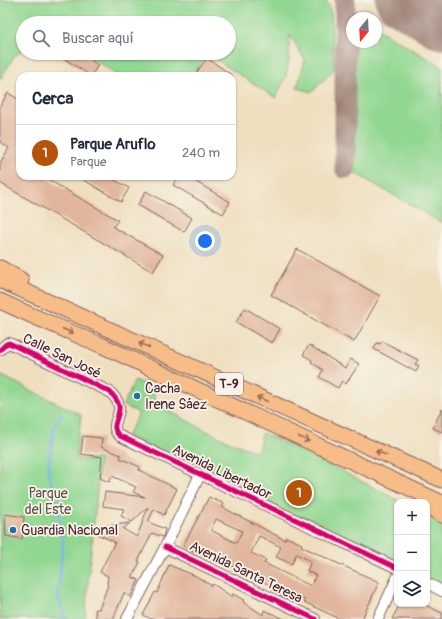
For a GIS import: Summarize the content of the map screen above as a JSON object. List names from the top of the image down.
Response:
{
  "streets": {
    "highway": ["T-9"],
    "street": ["Calle San José", "Avenida Libertador", "Avenida Santa Teresa"]
  },
  "crossings": [
    ["Calle San José", "Avenida Libertador"]
  ],
  "parks": ["Parque del Este"],
  "places": ["Cacha Irene Sáez", "Guardia Nacional"],
  "north": "bottom",
  "page": {
    "search": "Buscar aquí",
    "heading": "Cerca",
    "list": [
      {
        "mark": "1",
        "name": "Parque Aruflo",
        "note": "Parque",
        "value": "240 m"
      }
    ],
    "pins": "1",
    "map_buttons": ["+", "−"]
  }
}
